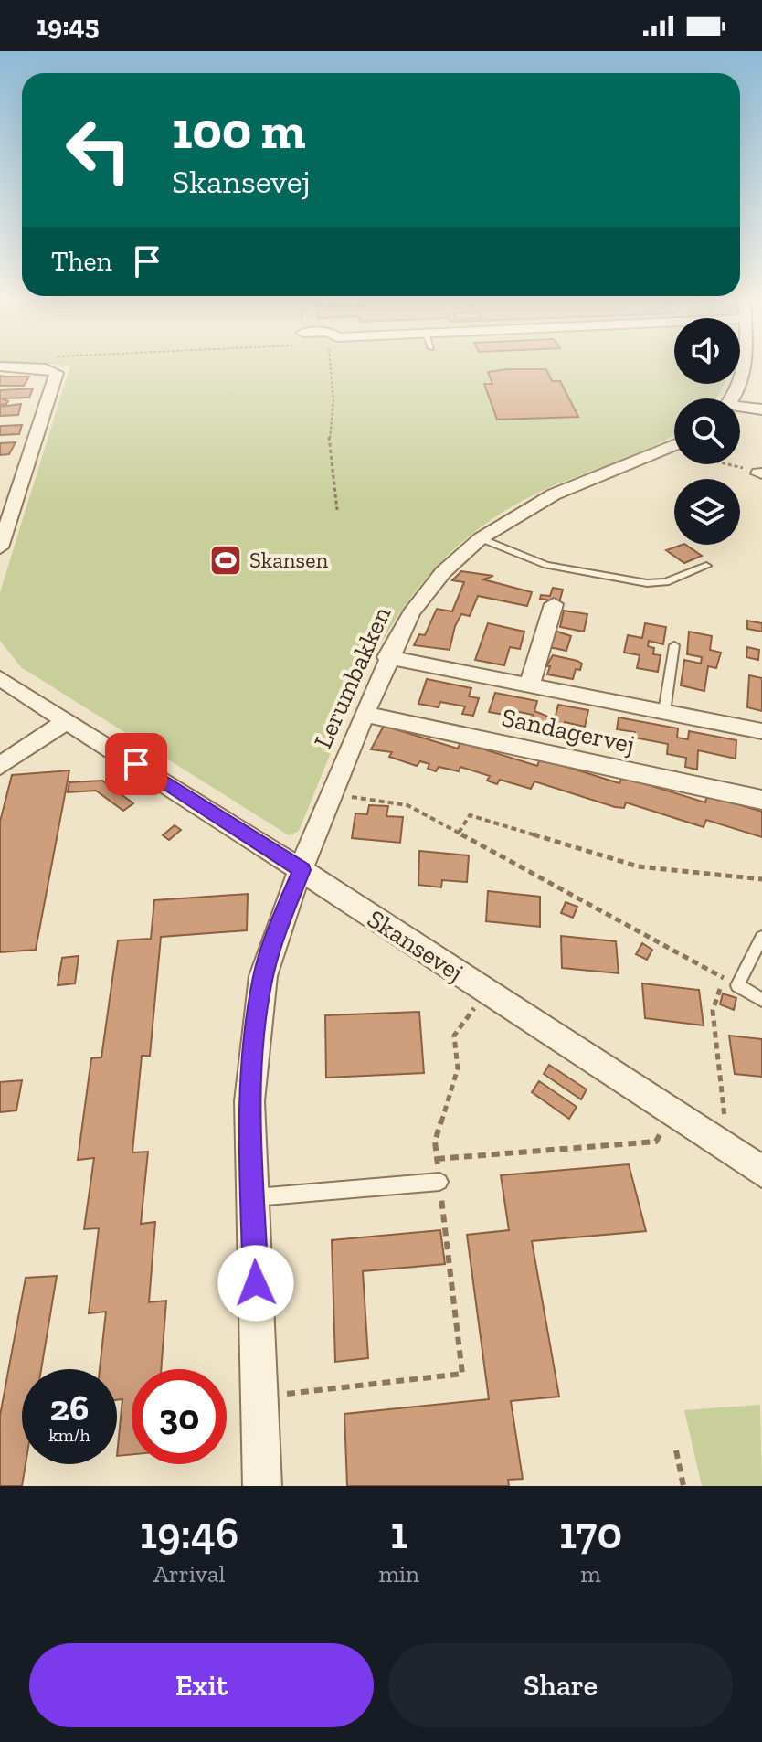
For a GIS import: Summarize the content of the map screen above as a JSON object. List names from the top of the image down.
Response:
{
  "streets": {
    "street": ["Lerumbakken", "Sandagervej", "Skansevej"]
  },
  "crossings": [
    ["Lerumbakken", "Sandagervej"],
    ["Lerumbakken", "Skansevej"]
  ],
  "places": {
    "sports": ["Skansen"]
  },
  "page": {
    "status": "19:45",
    "turn": ["100 m", "Skansevej"],
    "then": "Then",
    "speed": "26 km/h",
    "limit": "30",
    "eta": [
      "19:46",
      "Arrival",
      "1",
      "min",
      "170",
      "m"
    ],
    "buttons": ["Exit", "Share"]
  }
}
